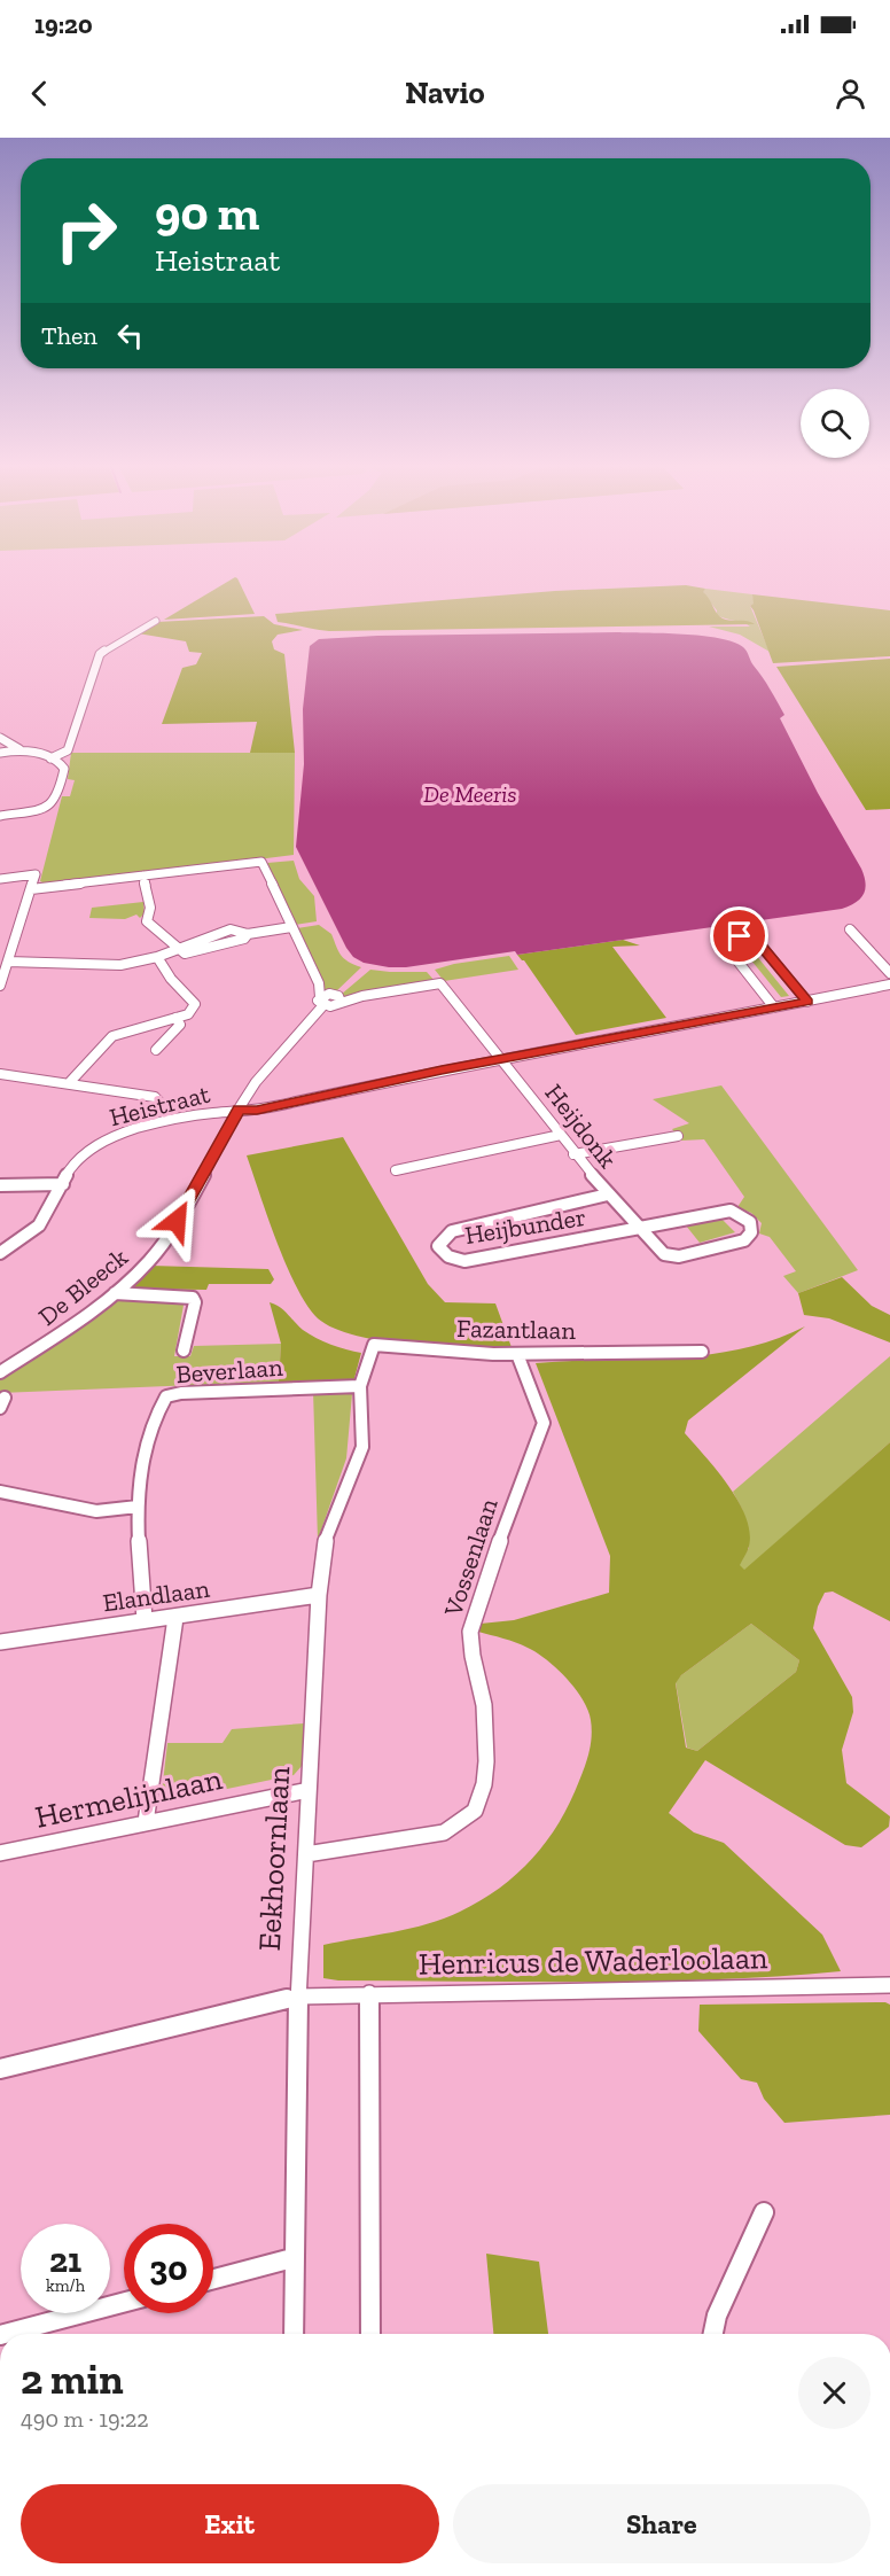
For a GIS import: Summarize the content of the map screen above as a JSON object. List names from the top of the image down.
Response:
{
  "streets": {
    "street": [
      "Heistraat",
      "Heijdonk",
      "Heijbunder",
      "De Bleeck",
      "Fazantlaan",
      "Beverlaan",
      "Vossenlaan",
      "Elandlaan",
      "Hermelijnlaan",
      "Eekhoornlaan",
      "Henricus de Waderloolaan"
    ]
  },
  "crossings": [
    ["Heistraat", "Heijdonk"],
    ["Heistraat", "De Bleeck"],
    ["Heijdonk", "Heijbunder"],
    ["Heijdonk", "De Bleeck"],
    ["Fazantlaan", "Beverlaan"],
    ["Fazantlaan", "Vossenlaan"],
    ["Fazantlaan", "Eekhoornlaan"],
    ["Beverlaan", "Elandlaan"],
    ["Beverlaan", "Eekhoornlaan"],
    ["Vossenlaan", "Eekhoornlaan"],
    ["Elandlaan", "Eekhoornlaan"],
    ["Hermelijnlaan", "Eekhoornlaan"],
    ["Eekhoornlaan", "Henricus de Waderloolaan"]
  ],
  "water": ["De Meeris"],
  "page": {
    "status": "19:20",
    "header": "Navio",
    "turn": ["90 m", "Heistraat"],
    "then": "Then",
    "speed": "21 km/h",
    "limit": "30",
    "heading": ["2 min", "490 m · 19:22"],
    "buttons": ["Exit", "Share"]
  }
}
